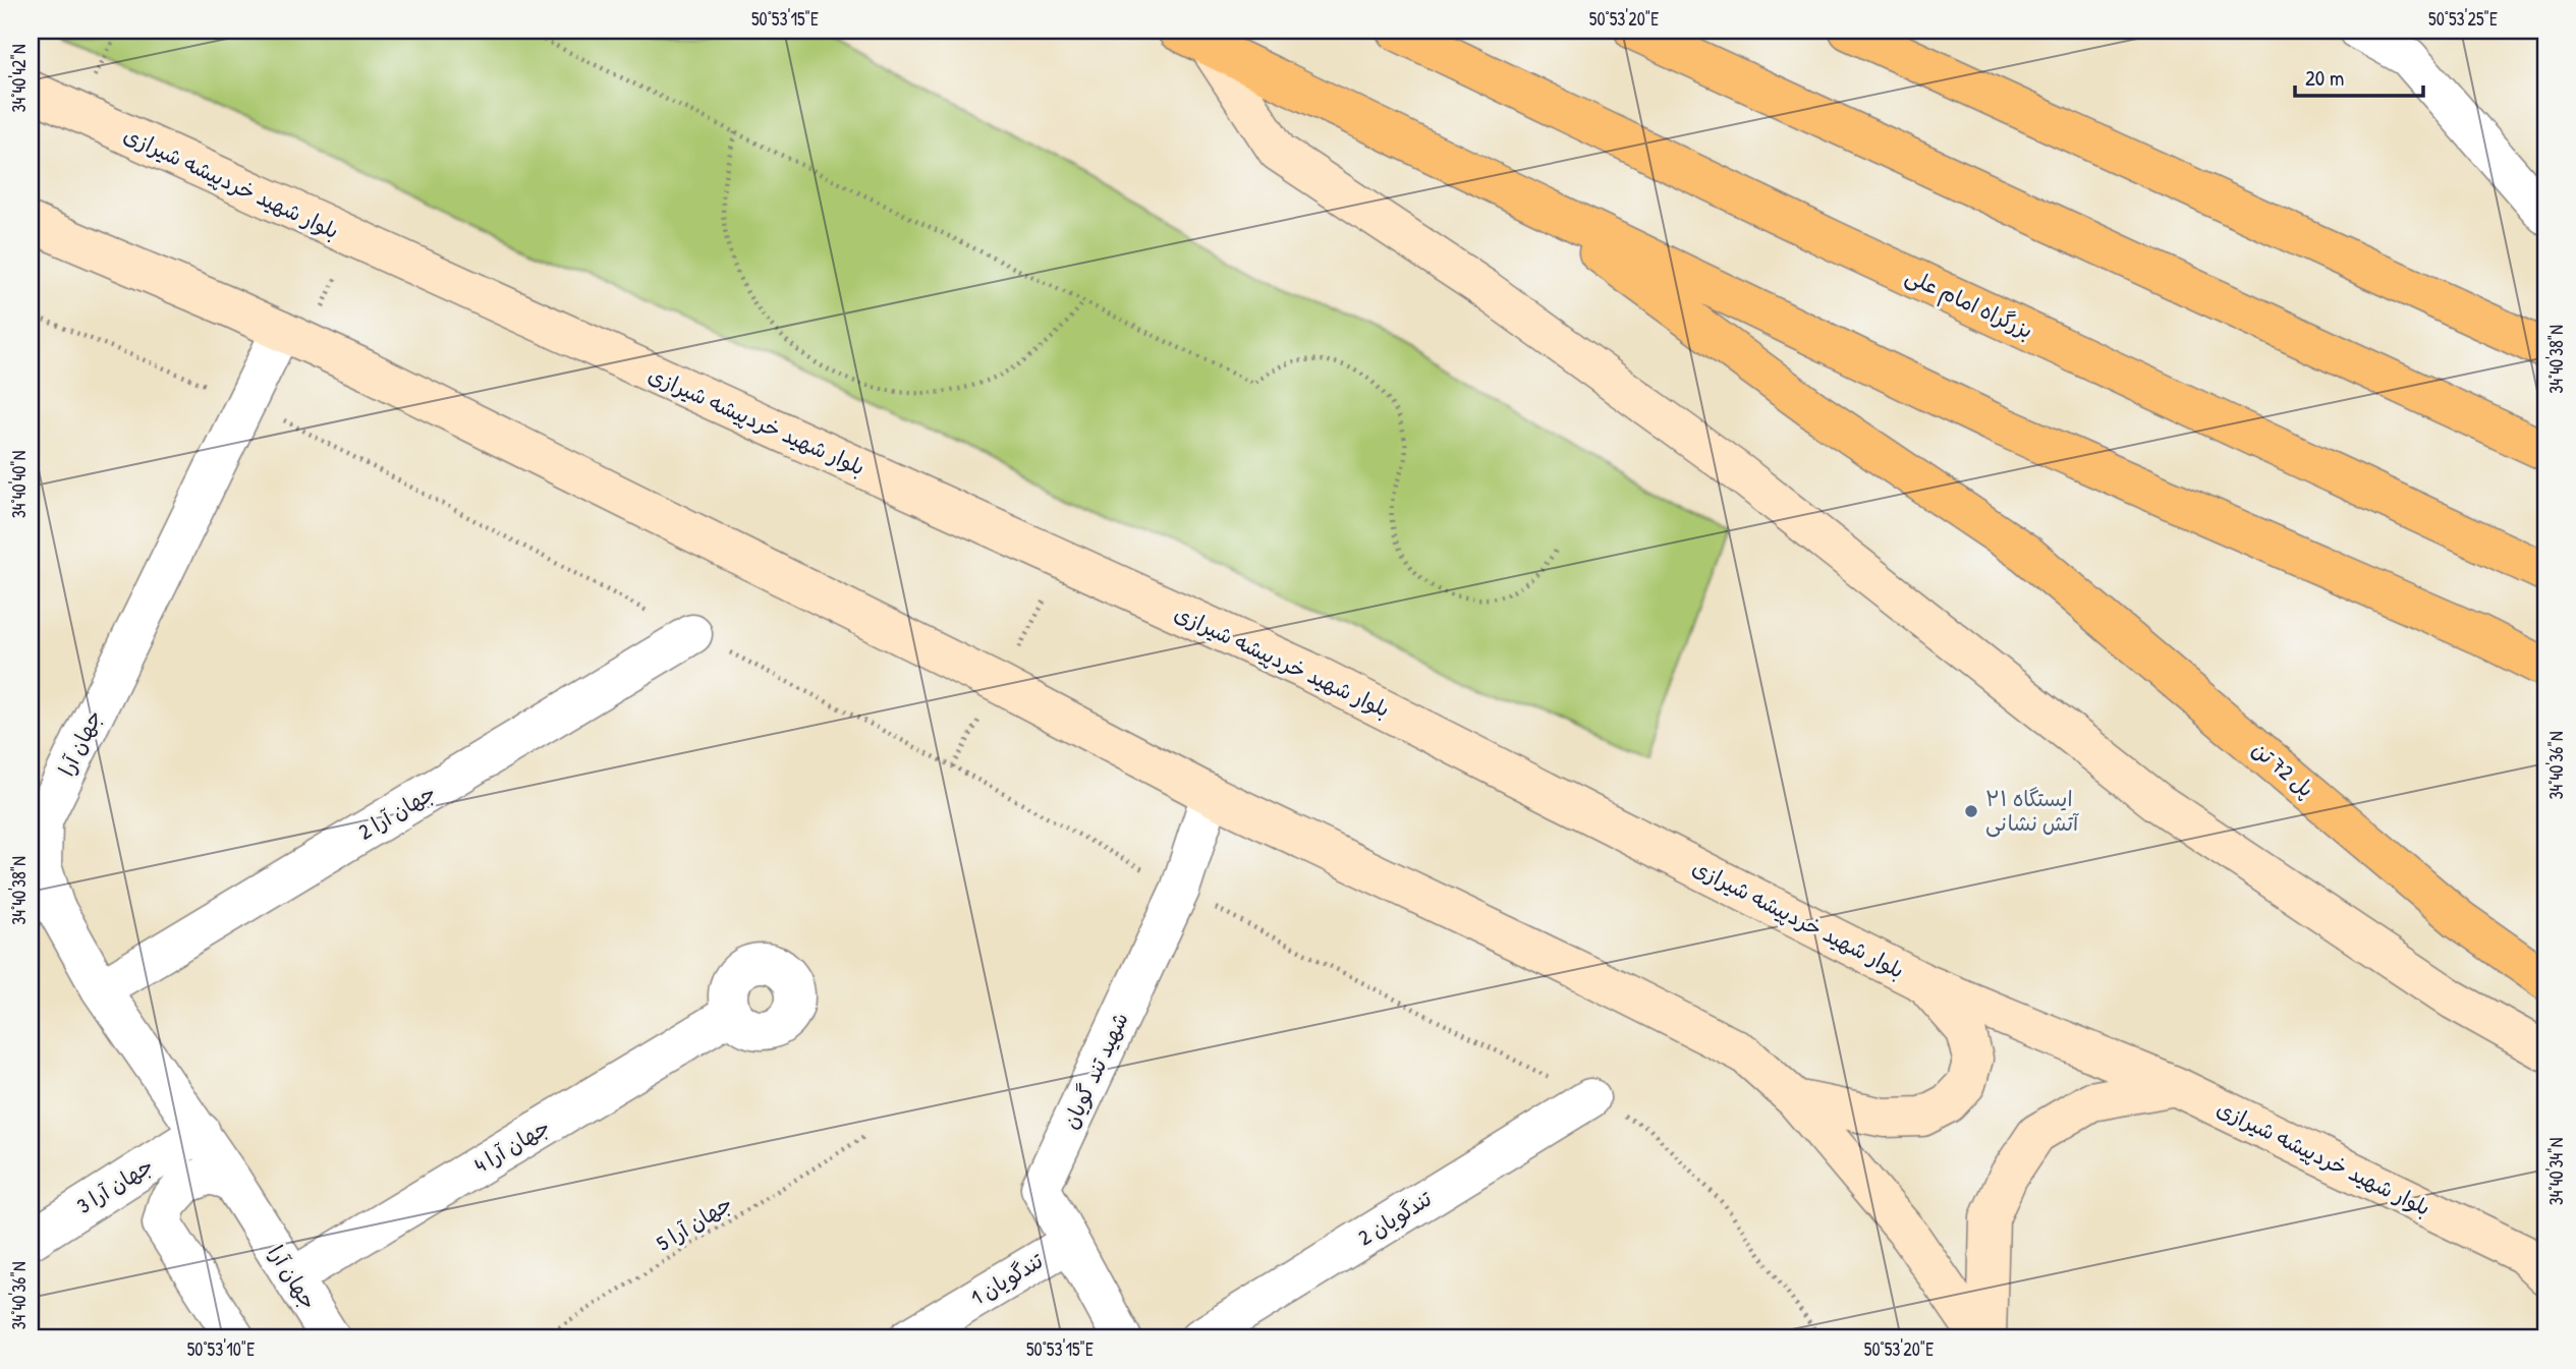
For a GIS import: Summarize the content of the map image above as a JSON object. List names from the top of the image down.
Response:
{
  "streets": {
    "highway": ["بزرگراه امام علی", "پل 72 تن"],
    "street": [
      "بلوار شهید خردپیشه شیرازی",
      "جهان آرا",
      "جهان آرا 2",
      "شهید تند گویان",
      "جهان آرا 4",
      "جهان آرا 3",
      "تندگویان 2",
      "تندگویان 1"
    ],
    "path": ["جهان آرا 5"]
  },
  "crossings": [
    ["جهان آرا", "جهان آرا 2"],
    ["جهان آرا", "جهان آرا 4"],
    ["جهان آرا", "جهان آرا 3"],
    ["شهید تند گویان", "تندگویان 1"]
  ],
  "places": ["ایستگاه ۲۱ آتش نشانی"],
  "scale_bar": "20 m",
  "coordinates": [
    "50°53'15\"E",
    "50°53'20\"E",
    "50°53'25\"E",
    "34°40'42\"N",
    "34°40'38\"N",
    "34°40'40\"N",
    "34°40'36\"N",
    "34°40'34\"N",
    "50°53'10\"E"
  ]
}
